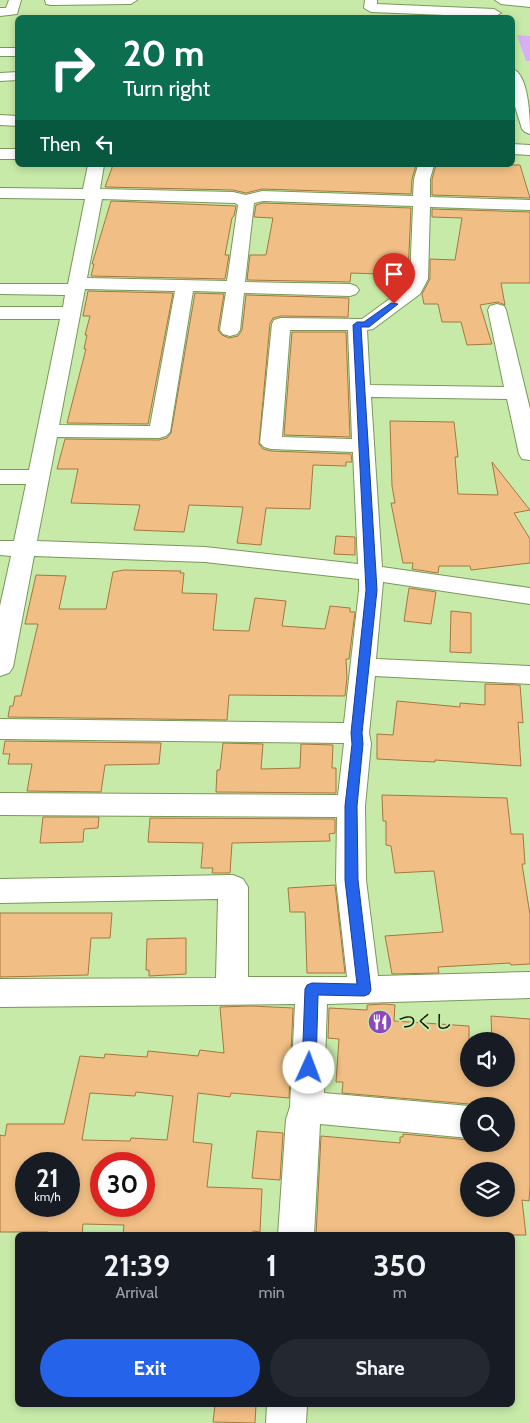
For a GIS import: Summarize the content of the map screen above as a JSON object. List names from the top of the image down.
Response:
{
  "places": {
    "restaurant": ["つくし"]
  },
  "page": {
    "turn": ["20 m", "Turn right"],
    "then": "Then",
    "speed": "21 km/h",
    "limit": "30",
    "eta": [
      "21:39",
      "Arrival",
      "1",
      "min",
      "350",
      "m"
    ],
    "buttons": ["Exit", "Share"]
  }
}
